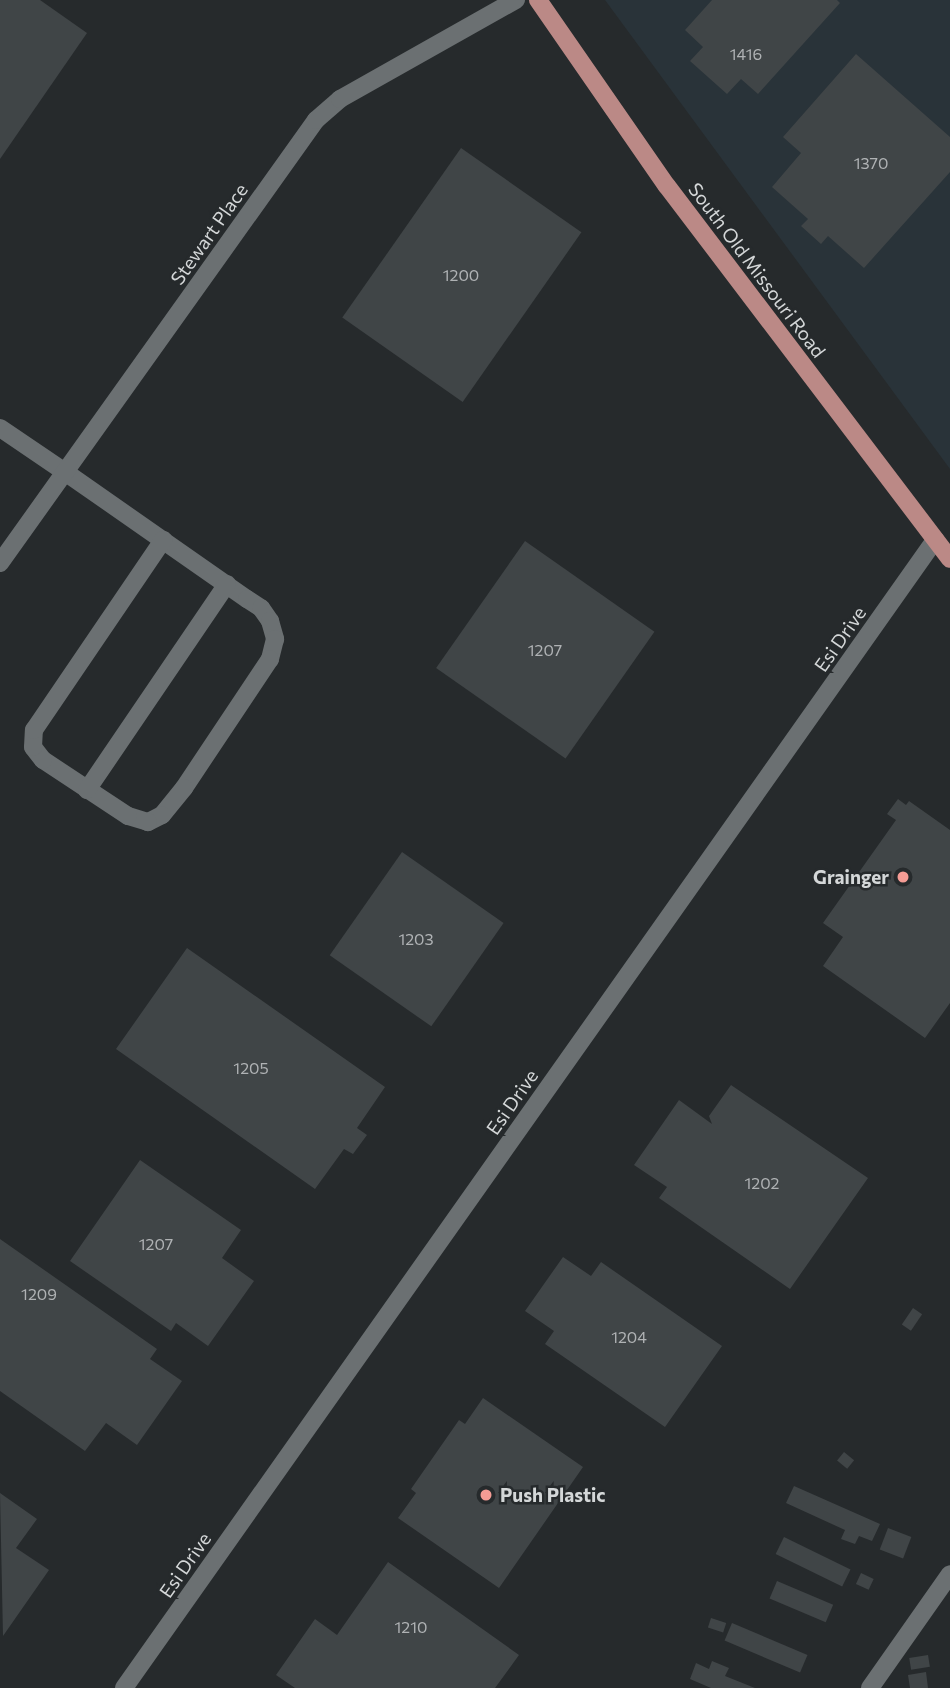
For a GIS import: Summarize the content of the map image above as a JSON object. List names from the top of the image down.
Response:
{
  "streets": {
    "main road": ["South Old Missouri Road"],
    "street": ["Stewart Place", "Esi Drive"]
  },
  "crossings": [
    ["South Old Missouri Road", "Esi Drive"]
  ],
  "places": ["Grainger", "Push Plastic"],
  "house_numbers": [
    "1416",
    "1370",
    "1200",
    "1207",
    "1203",
    "1205",
    "1202",
    "1207",
    "1209",
    "1204",
    "1210"
  ]
}
